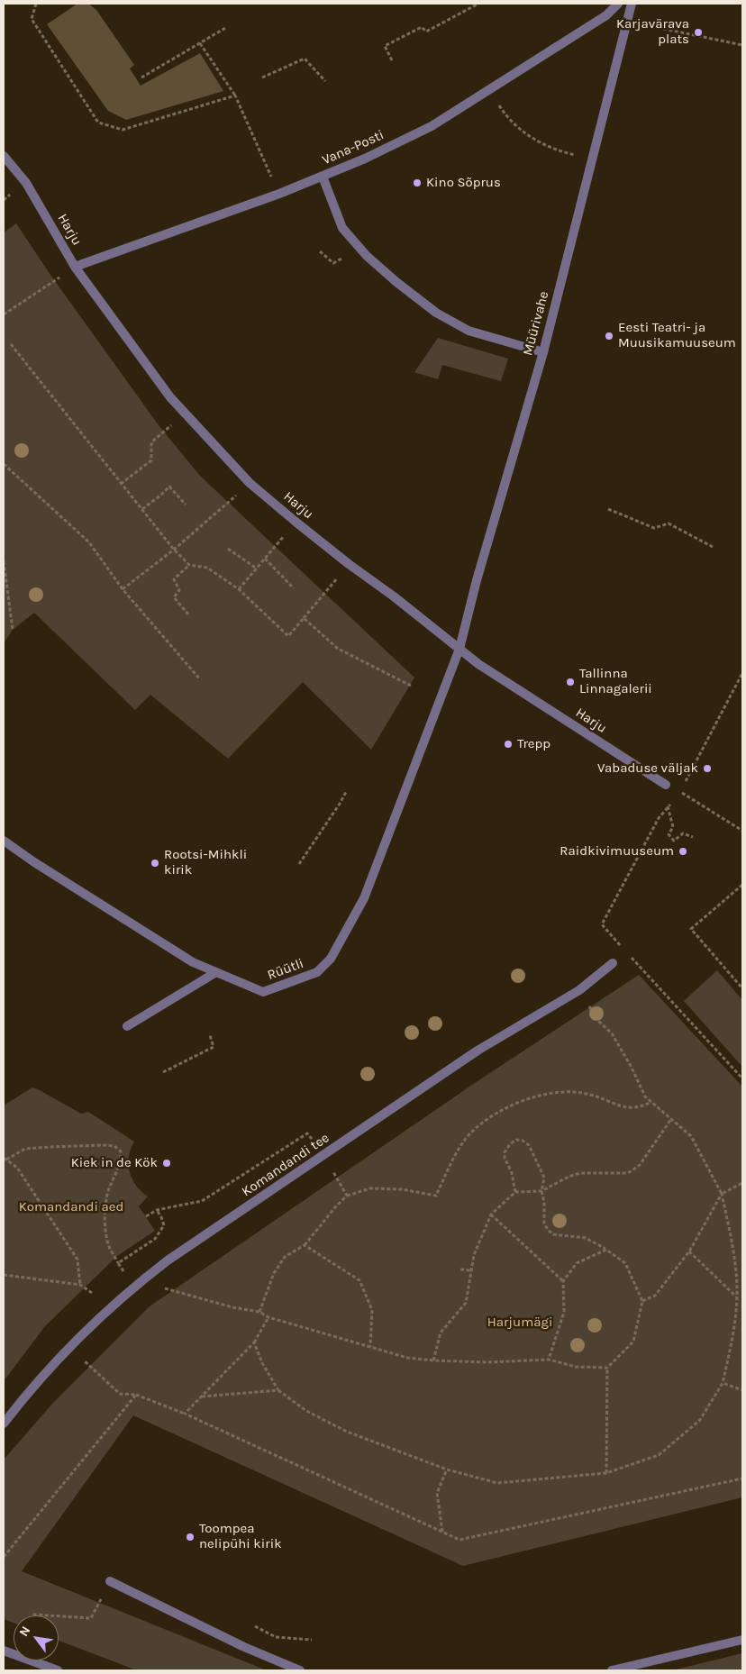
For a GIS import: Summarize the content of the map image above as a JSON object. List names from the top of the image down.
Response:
{
  "streets": {
    "street": [
      "Vana-Posti",
      "Harju",
      "Müürivahe",
      "Rüütli",
      "Komandandi tee"
    ]
  },
  "crossings": [
    ["Vana-Posti", "Harju"],
    ["Harju", "Müürivahe"],
    ["Harju", "Rüütli"],
    ["Müürivahe", "Rüütli"]
  ],
  "parks": ["Komandandi aed", "Harjumägi"],
  "places": [
    "Karjavärava plats",
    "Kino Sõprus",
    "Eesti Teatri- ja Muusikamuuseum",
    "Tallinna Linnagalerii",
    "Trepp",
    "Vabaduse väljak",
    "Raidkivimuuseum",
    "Rootsi-Mihkli kirik",
    "Kiek in de Kök",
    "Toompea nelipühi kirik"
  ],
  "north": "top left"
}
